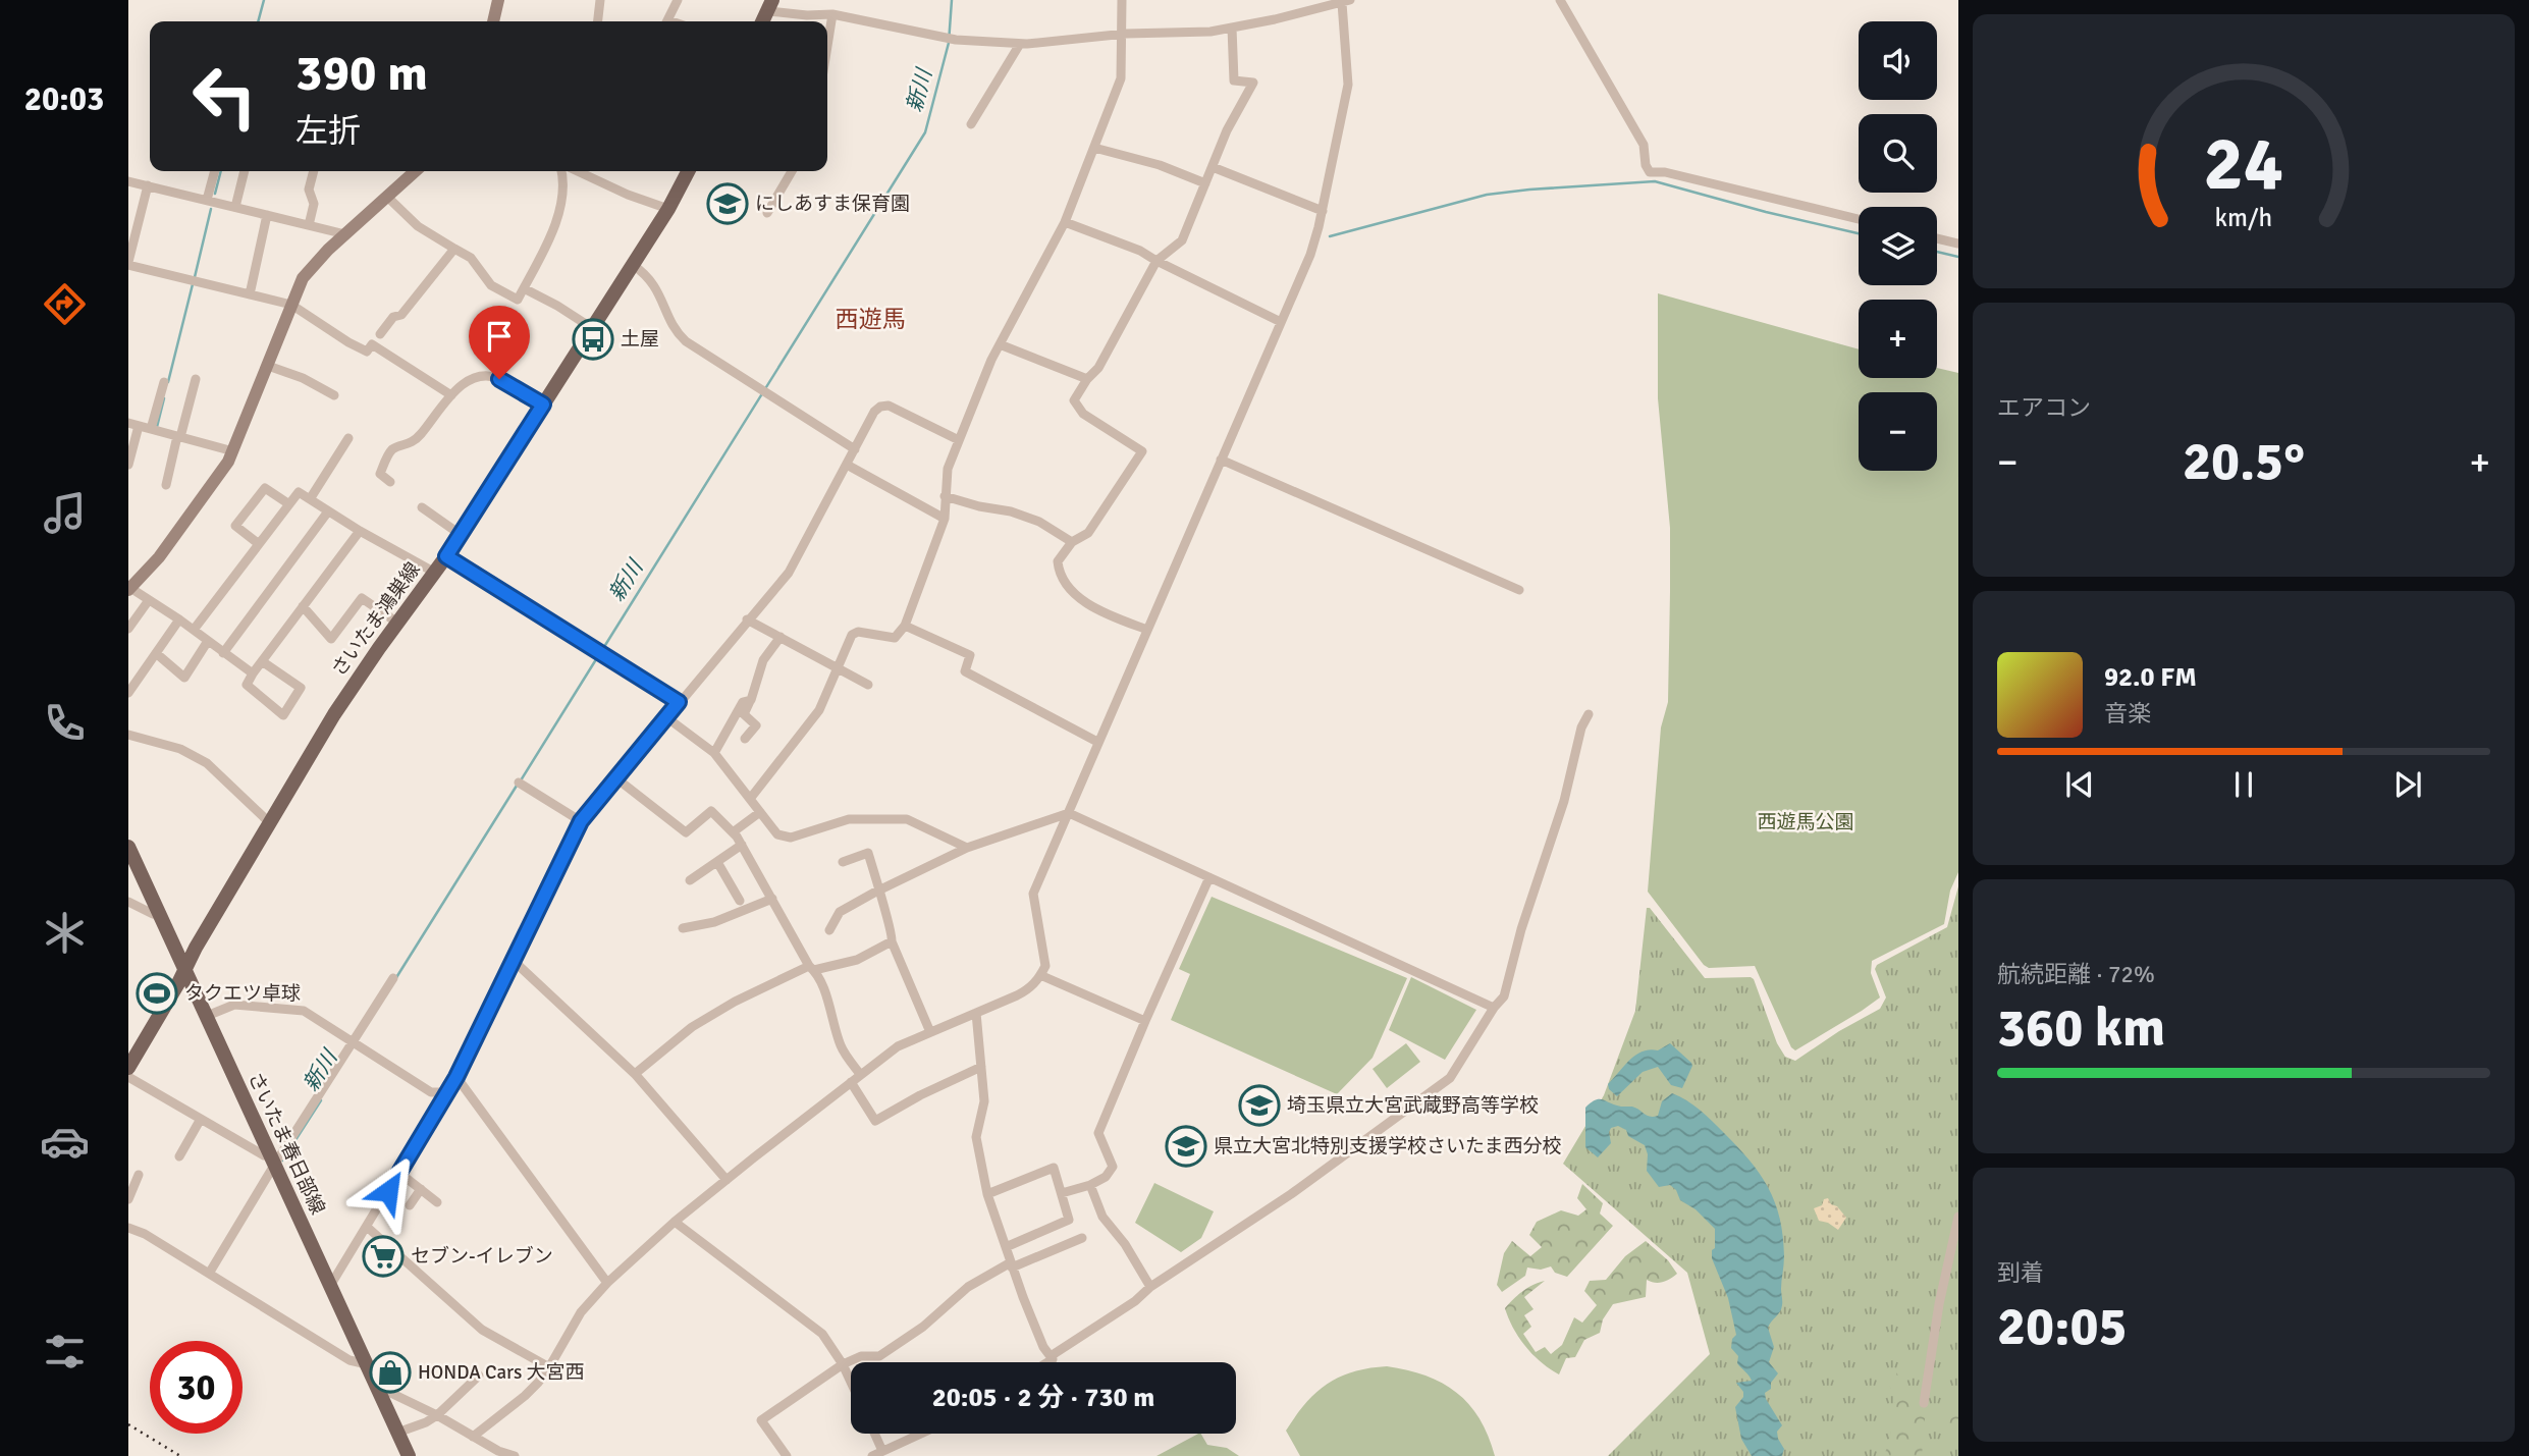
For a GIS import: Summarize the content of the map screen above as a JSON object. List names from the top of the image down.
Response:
{
  "streets": {
    "main road": ["さいたま鴻巣線", "さいたま春日部線"]
  },
  "crossings": [
    ["さいたま鴻巣線", "さいたま春日部線"]
  ],
  "districts": ["西遊馬"],
  "water": ["新川"],
  "parks": ["西遊馬公園"],
  "places": {
    "school or university": ["にしあすま保育園", "埼玉県立大宮武蔵野高等学校", "県立大宮北特別支援学校さいたま西分校"],
    "bus stop": ["土屋"],
    "sports": ["タクエツ卓球"],
    "supermarket": ["セブン-イレブン"],
    "shop": ["HONDA Cars 大宮西"]
  },
  "page": {
    "tabs": "20:03",
    "map_buttons": ["+", "−"],
    "turn": ["390 m", "左折"],
    "tile": [
      "エアコン",
      ["航続距離 · 72%", "360 km"],
      ["到着", "20:05"]
    ],
    "heat": ["−", "20.5°", "+"],
    "song": ["92.0 FM", "音楽"],
    "limit": "30",
    "trip": "20:05 · 2 分 · 730 m",
    "gauge": ["24", "km/h"]
  }
}
